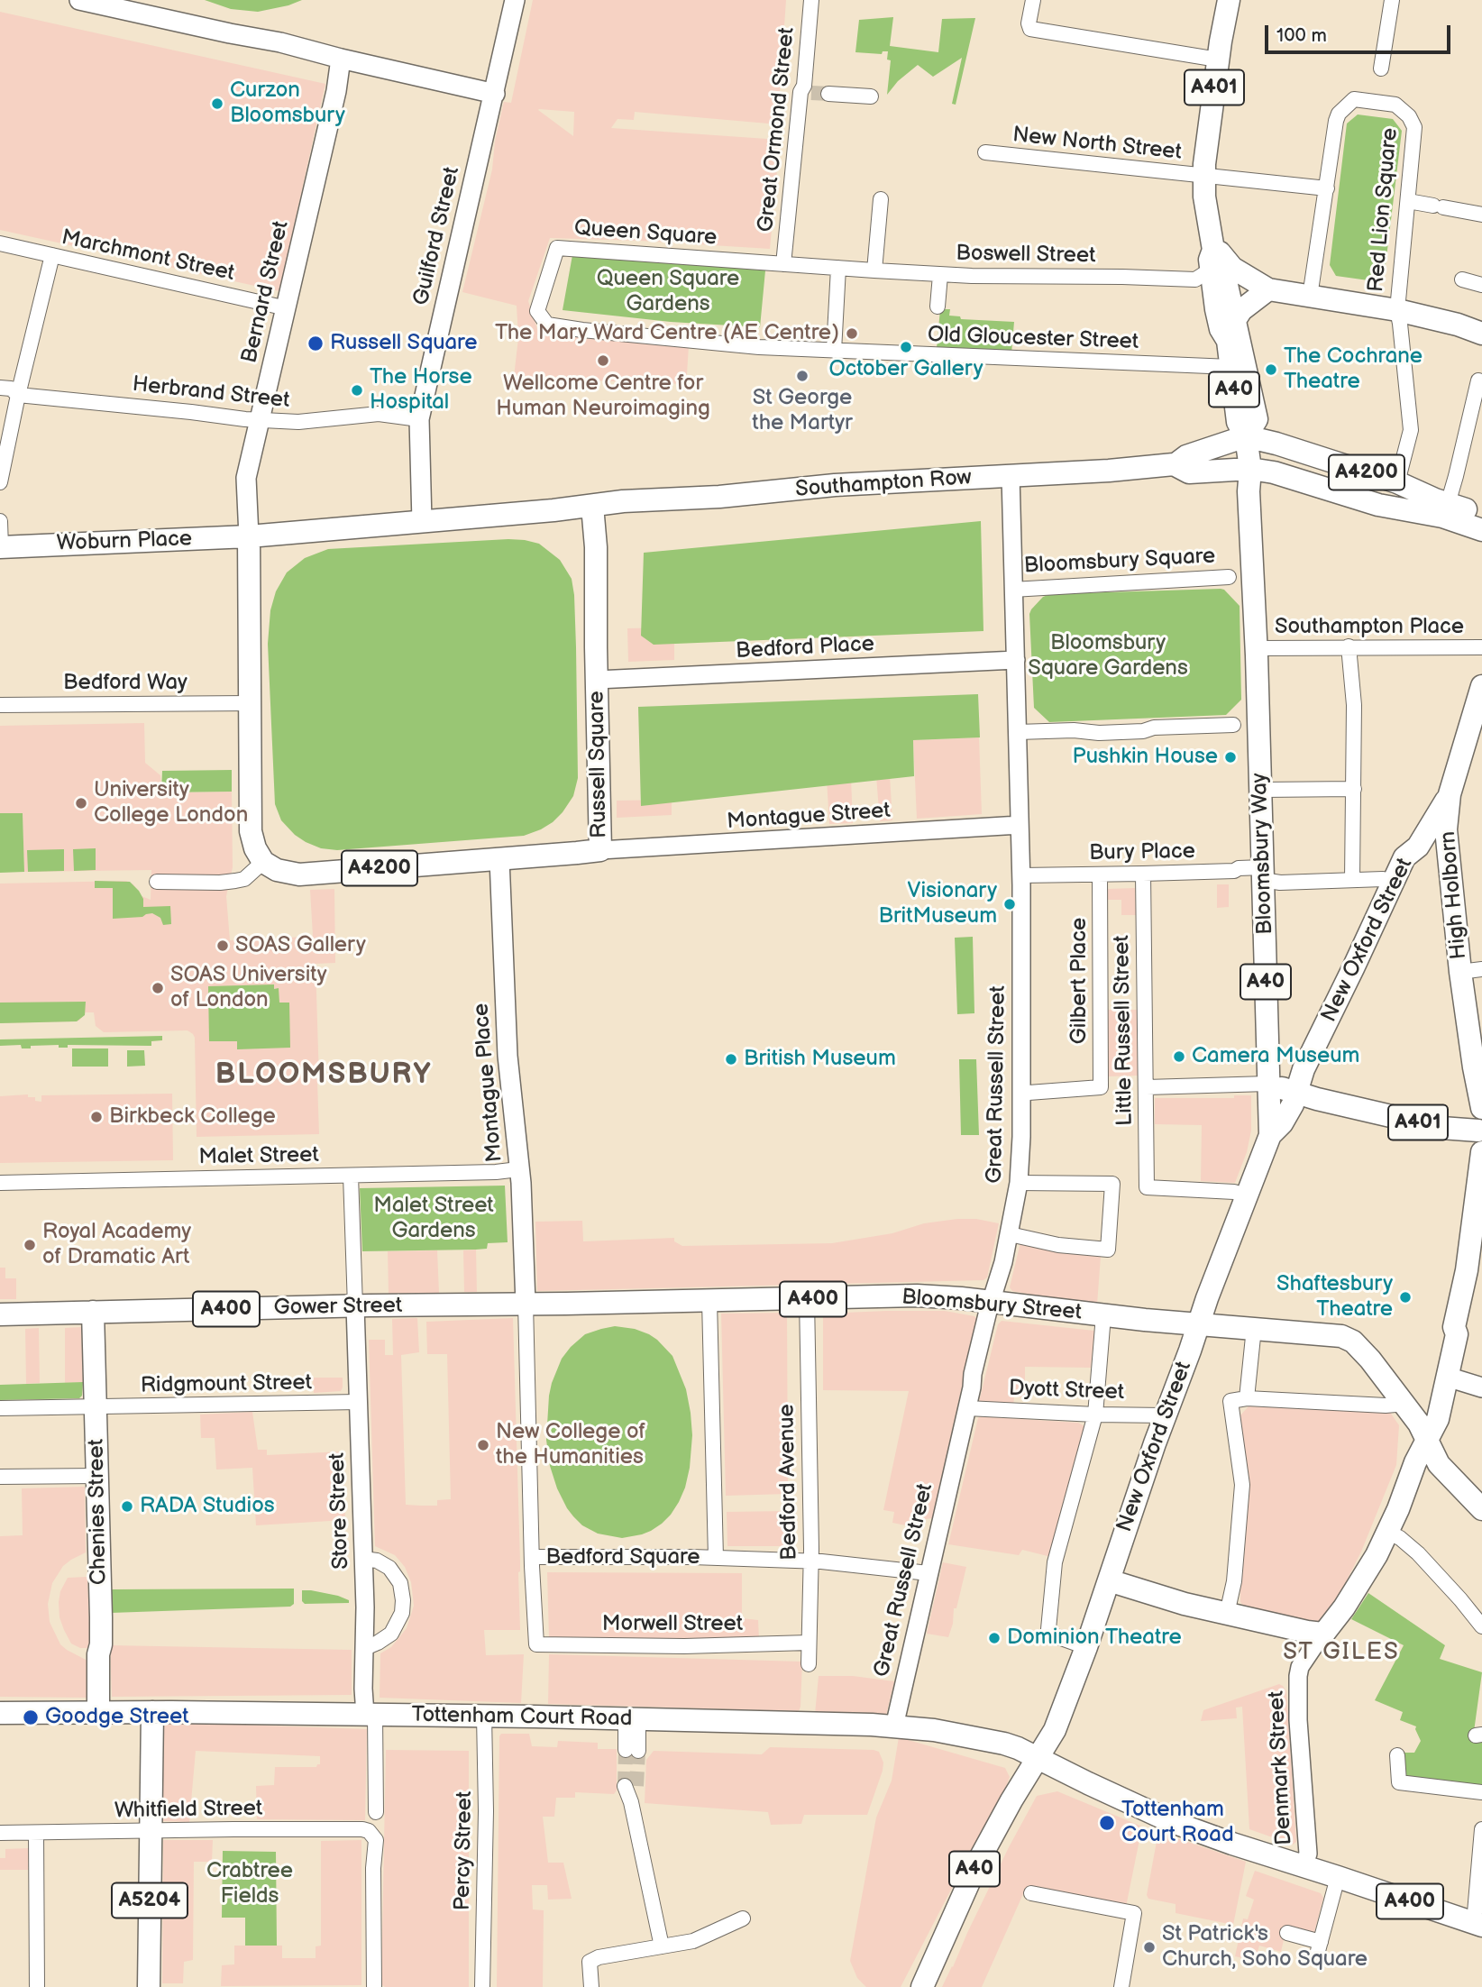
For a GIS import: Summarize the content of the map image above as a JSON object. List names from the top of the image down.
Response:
{
  "streets": {
    "main road": [
      "A401",
      "Guilford Street",
      "Bernard Street",
      "A40",
      "A4200",
      "Southampton Row",
      "Woburn Place",
      "Russell Square",
      "Bloomsbury Way",
      "High Holborn",
      "New Oxford Street",
      "Montague Place",
      "A400",
      "Bloomsbury Street",
      "Gower Street",
      "Chenies Street",
      "Tottenham Court Road",
      "A5204"
    ],
    "street": [
      "Great Ormond Street",
      "New North Street",
      "Red Lion Square",
      "Queen Square",
      "Boswell Street",
      "Marchmont Street",
      "Old Gloucester Street",
      "Herbrand Street",
      "Bloomsbury Square",
      "Southampton Place",
      "Bedford Place",
      "Bedford Way",
      "Montague Street",
      "Bury Place",
      "Gilbert Place",
      "Little Russell Street",
      "Great Russell Street",
      "Malet Street",
      "Ridgmount Street",
      "Dyott Street",
      "Bedford Avenue",
      "Store Street",
      "Bedford Square",
      "Morwell Street",
      "Denmark Street",
      "Whitfield Street",
      "Percy Street"
    ]
  },
  "crossings": [
    ["A401", "New North Street"],
    ["A401", "Boswell Street"],
    ["A401", "A40"],
    ["A401", "Bloomsbury Way"],
    ["A401", "High Holborn"],
    ["A401", "New Oxford Street"],
    ["Great Ormond Street", "Queen Square"],
    ["New North Street", "Red Lion Square"],
    ["Red Lion Square", "A4200"],
    ["Queen Square", "Boswell Street"],
    ["Queen Square", "Old Gloucester Street"],
    ["Guilford Street", "Herbrand Street"],
    ["Guilford Street", "A4200"],
    ["Marchmont Street", "Bernard Street"],
    ["Bernard Street", "Herbrand Street"],
    ["Bernard Street", "A4200"],
    ["Bernard Street", "Woburn Place"],
    ["Old Gloucester Street", "A40"],
    ["A40", "A4200"],
    ["A40", "Southampton Row"],
    ["A40", "Bloomsbury Way"],
    ["A40", "New Oxford Street"],
    ["A40", "A400"],
    ["A40", "Tottenham Court Road"],
    ["A4200", "Southampton Row"],
    ["A4200", "Woburn Place"],
    ["A4200", "Russell Square"],
    ["Southampton Row", "Russell Square"],
    ["Southampton Row", "Bloomsbury Way"],
    ["Southampton Place", "Bloomsbury Way"],
    ["Bedford Place", "Russell Square"],
    ["Russell Square", "Montague Street"],
    ["Russell Square", "Montague Place"],
    ["Montague Street", "Great Russell Street"],
    ["Bury Place", "Bloomsbury Way"],
    ["Bury Place", "New Oxford Street"],
    ["Bury Place", "Gilbert Place"],
    ["Bury Place", "Little Russell Street"],
    ["Bury Place", "Great Russell Street"],
    ["Bloomsbury Way", "New Oxford Street"],
    ["High Holborn", "New Oxford Street"],
    ["New Oxford Street", "Little Russell Street"],
    ["New Oxford Street", "A400"],
    ["New Oxford Street", "Bloomsbury Street"],
    ["New Oxford Street", "Dyott Street"],
    ["New Oxford Street", "Tottenham Court Road"],
    ["Gilbert Place", "Great Russell Street"],
    ["Montague Place", "Malet Street"],
    ["Montague Place", "A400"],
    ["Montague Place", "Gower Street"],
    ["Montague Place", "Bedford Square"],
    ["Great Russell Street", "Bloomsbury Street"],
    ["Great Russell Street", "Dyott Street"],
    ["Great Russell Street", "Tottenham Court Road"],
    ["A400", "Bloomsbury Street"],
    ["A400", "Gower Street"],
    ["A400", "Bedford Square"],
    ["A400", "Tottenham Court Road"],
    ["A400", "Denmark Street"],
    ["Bloomsbury Street", "Bedford Avenue"],
    ["Bloomsbury Street", "Bedford Square"],
    ["Gower Street", "Store Street"],
    ["Gower Street", "Chenies Street"],
    ["Gower Street", "Bedford Square"],
    ["Ridgmount Street", "Store Street"],
    ["Ridgmount Street", "Chenies Street"],
    ["Bedford Avenue", "Morwell Street"],
    ["Store Street", "Tottenham Court Road"],
    ["Chenies Street", "Tottenham Court Road"],
    ["Bedford Square", "Morwell Street"],
    ["Tottenham Court Road", "Percy Street"],
    ["Tottenham Court Road", "A5204"],
    ["Whitfield Street", "A5204"]
  ],
  "districts": ["BLOOMSBURY", "ST GILES"],
  "parks": [
    "Queen Square Gardens",
    "Bloomsbury Square Gardens",
    "Malet Street Gardens",
    "Crabtree Fields"
  ],
  "places": [
    "Curzon Bloomsbury",
    "The Mary Ward Centre (AE Centre)",
    "Russell Square",
    "October Gallery",
    "Wellcome Centre for Human Neuroimaging",
    "The Cochrane Theatre",
    "St George the Martyr",
    "The Horse Hospital",
    "Pushkin House",
    "University College London",
    "Visionary BritMuseum",
    "SOAS Gallery",
    "SOAS University of London",
    "Camera Museum",
    "British Museum",
    "Birkbeck College",
    "Royal Academy of Dramatic Art",
    "Shaftesbury Theatre",
    "New College of the Humanities",
    "RADA Studios",
    "Dominion Theatre",
    "Goodge Street",
    "Tottenham Court Road",
    "St Patrick's Church, Soho Square"
  ],
  "scale_bar": "100 m"
}
